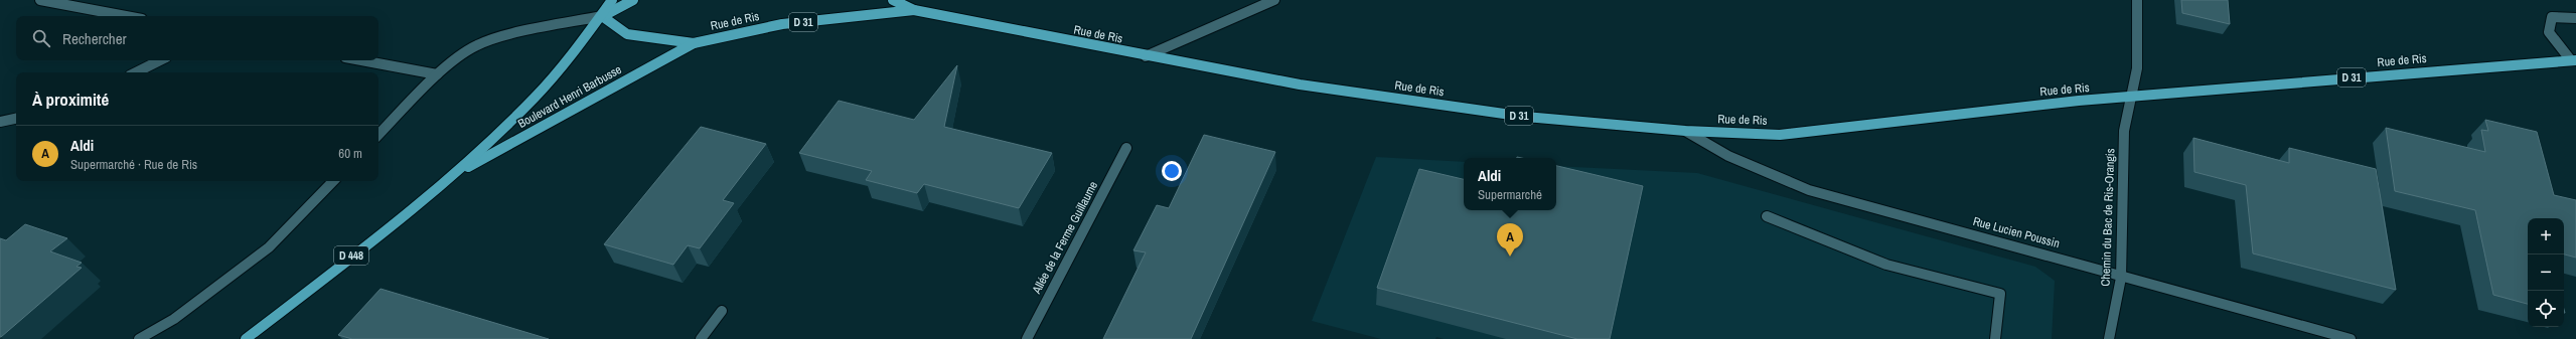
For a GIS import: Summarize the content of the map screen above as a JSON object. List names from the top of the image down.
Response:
{
  "streets": {
    "main road": [
      "Rue de Ris",
      "D 31",
      "Boulevard Henri Barbusse",
      "D 448"
    ],
    "street": ["Chemin du Bac de Ris-Orangis", "Rue Lucien Poussin", "Allée de la Ferme Guillaume"]
  },
  "crossings": [
    ["Rue de Ris", "Boulevard Henri Barbusse"],
    ["Rue de Ris", "Chemin du Bac de Ris-Orangis"],
    ["Rue de Ris", "Rue Lucien Poussin"],
    ["Rue de Ris", "D 448"],
    ["Boulevard Henri Barbusse", "D 448"],
    ["Chemin du Bac de Ris-Orangis", "Rue Lucien Poussin"]
  ],
  "page": {
    "search": "Rechercher",
    "heading": "À proximité",
    "list": [
      {
        "mark": "A",
        "name": "Aldi",
        "note": "Supermarché · Rue de Ris",
        "value": "60 m"
      }
    ],
    "popup": ["Aldi", "Supermarché"],
    "map_buttons": ["+", "−"],
    "pins": "A"
  }
}
